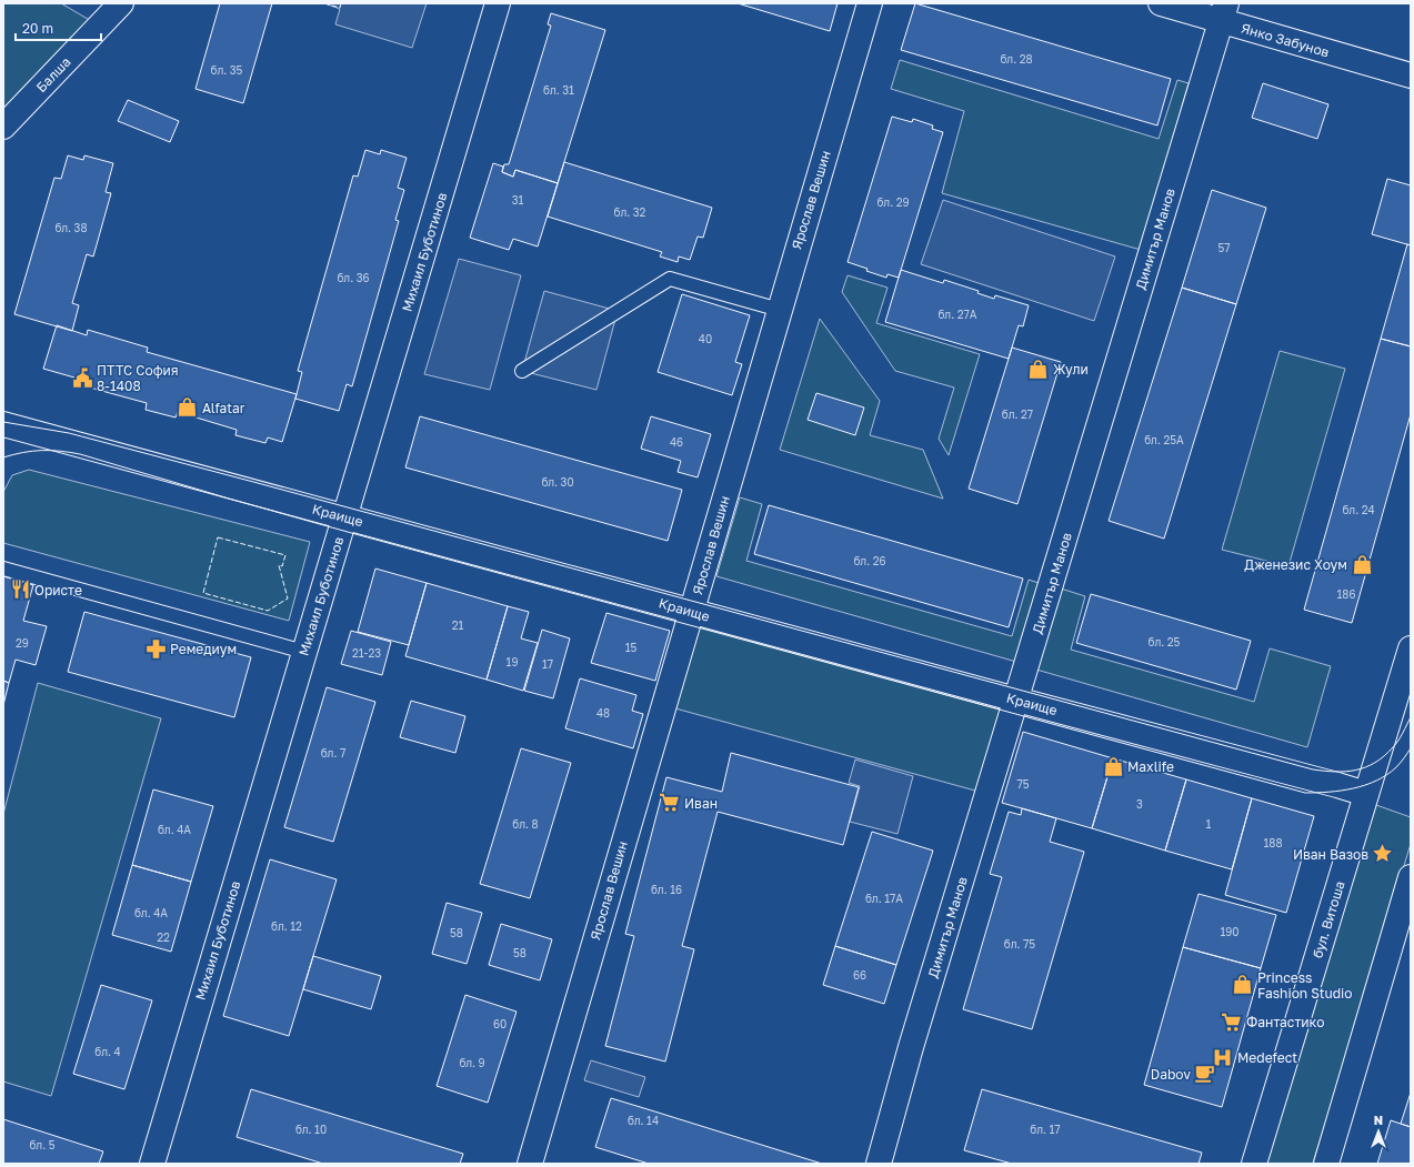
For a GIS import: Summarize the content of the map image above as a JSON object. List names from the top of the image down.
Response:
{
  "streets": {
    "street": [
      "Янко Забунов",
      "Балша",
      "Ярослав Вешин",
      "Димитър Манов",
      "Михаил Буботинов",
      "Краище",
      "бул. Витоша"
    ]
  },
  "crossings": [
    ["Янко Забунов", "Димитър Манов"],
    ["Ярослав Вешин", "Краище"],
    ["Димитър Манов", "Краище"],
    ["Михаил Буботинов", "Краище"],
    ["Краище", "бул. Витоша"]
  ],
  "places": {
    "shop": [
      "Жули",
      "Alfatar",
      "Дженезис Хоум",
      "Maxlife",
      "Princess Fashion Studio"
    ],
    "public building": ["ПТТС София 8-1408"],
    "restaurant": ["Ористе"],
    "pharmacy": ["Ремедиум"],
    "supermarket": ["Иван", "Фантастико"],
    "place": ["Иван Вазов"],
    "hospital": ["Medefect"],
    "cafe": ["Dabov"]
  },
  "house_numbers": [
    "бл. 28",
    "бл. 35",
    "бл. 31",
    "31",
    "бл. 29",
    "бл. 32",
    "бл. 38",
    "57",
    "бл. 36",
    "бл. 27А",
    "40",
    "бл. 27",
    "бл. 25А",
    "46",
    "бл. 30",
    "бл. 24",
    "бл. 26",
    "186",
    "21",
    "бл. 25",
    "29",
    "15",
    "21-23",
    "19",
    "17",
    "48",
    "бл. 7",
    "75",
    "3",
    "бл. 8",
    "1",
    "бл. 4А",
    "188",
    "бл. 16",
    "бл. 17А",
    "бл. 4А",
    "бл. 12",
    "190",
    "58",
    "22",
    "бл. 75",
    "58",
    "66",
    "60",
    "бл. 4",
    "бл. 9",
    "бл. 14",
    "бл. 10",
    "бл. 17",
    "бл. 5"
  ],
  "scale_bar": "20 m",
  "north": "top"
}
